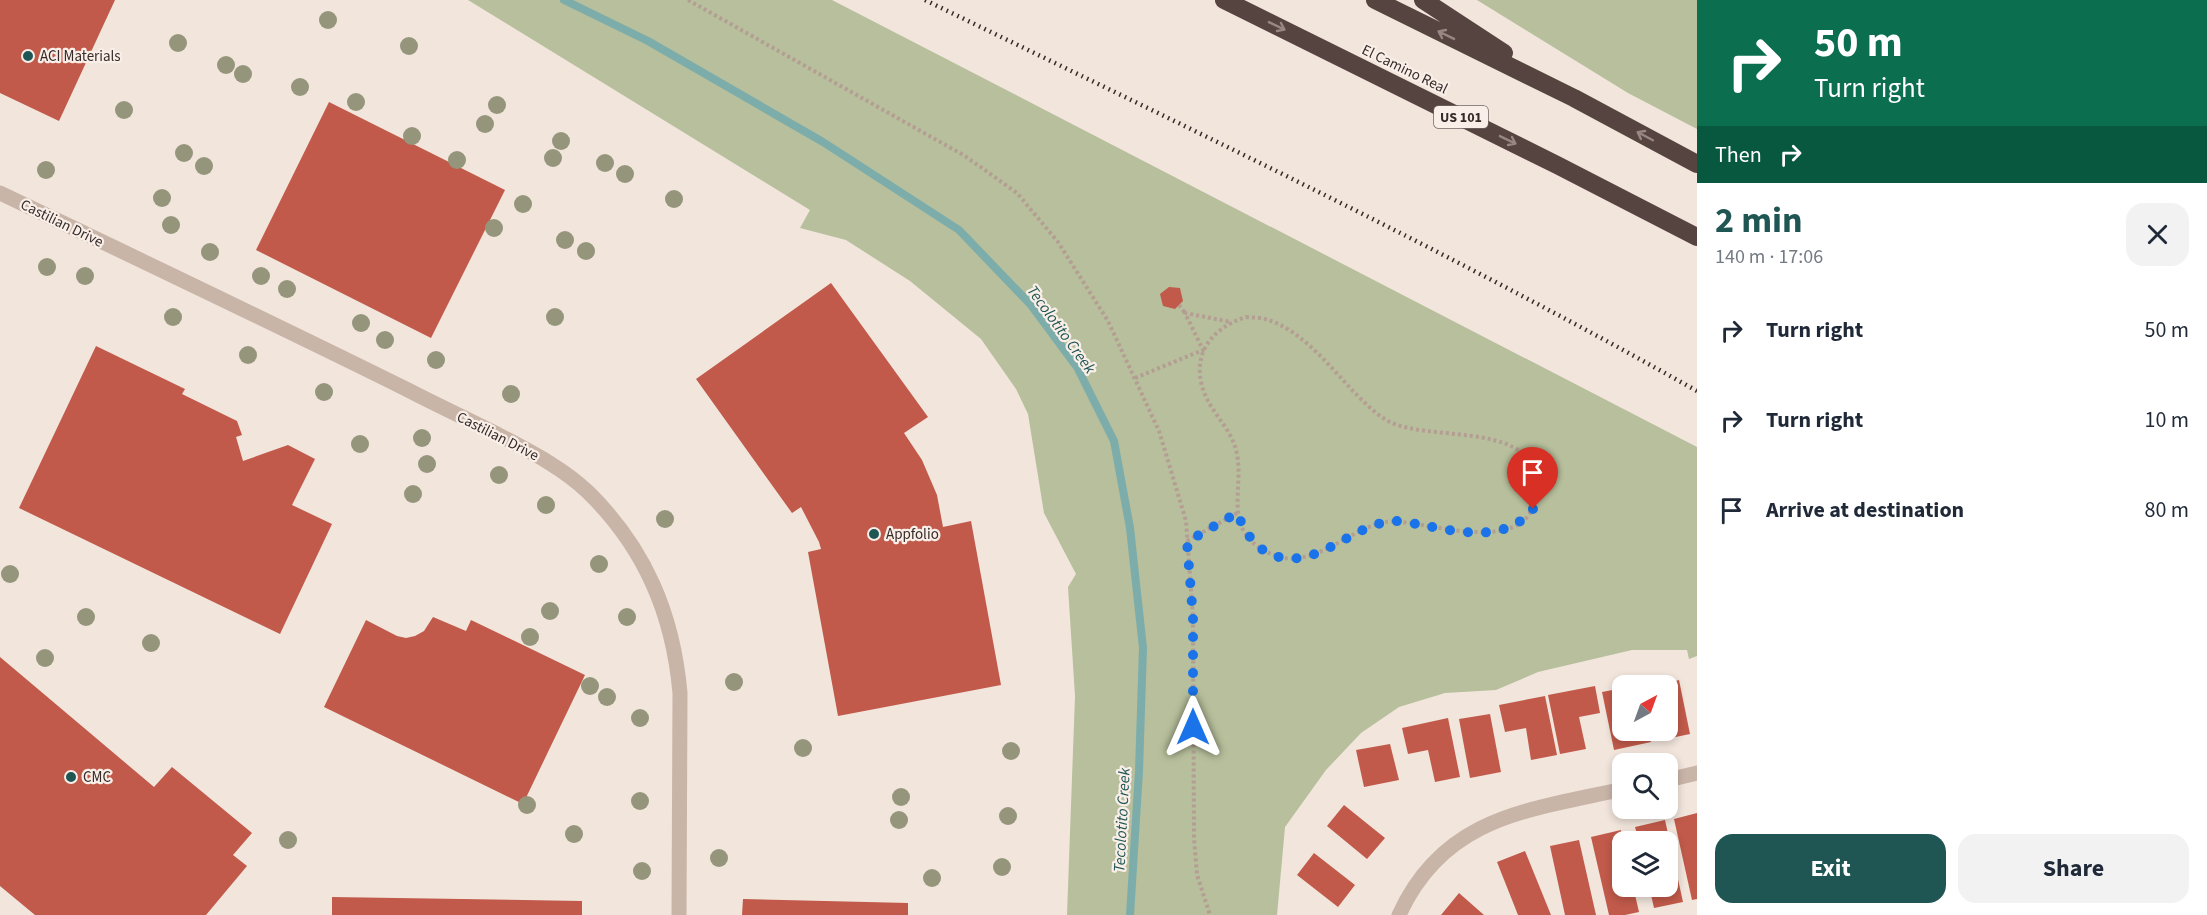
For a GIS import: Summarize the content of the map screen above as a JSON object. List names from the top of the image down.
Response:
{
  "streets": {
    "highway": ["El Camino Real", "US 101"],
    "street": ["Castilian Drive"]
  },
  "water": ["Tecolotito Creek"],
  "places": ["ACI Materials", "Appfolio", "CMC"],
  "north": "top right",
  "page": {
    "turn": ["50 m", "Turn right"],
    "then": "Then",
    "heading": ["2 min", "140 m · 17:06"],
    "list": [
      {
        "name": "Turn right",
        "value": "50 m"
      },
      {
        "name": "Turn right",
        "value": "10 m"
      },
      {
        "name": "Arrive at destination",
        "value": "80 m"
      }
    ],
    "buttons": ["Exit", "Share"]
  }
}
